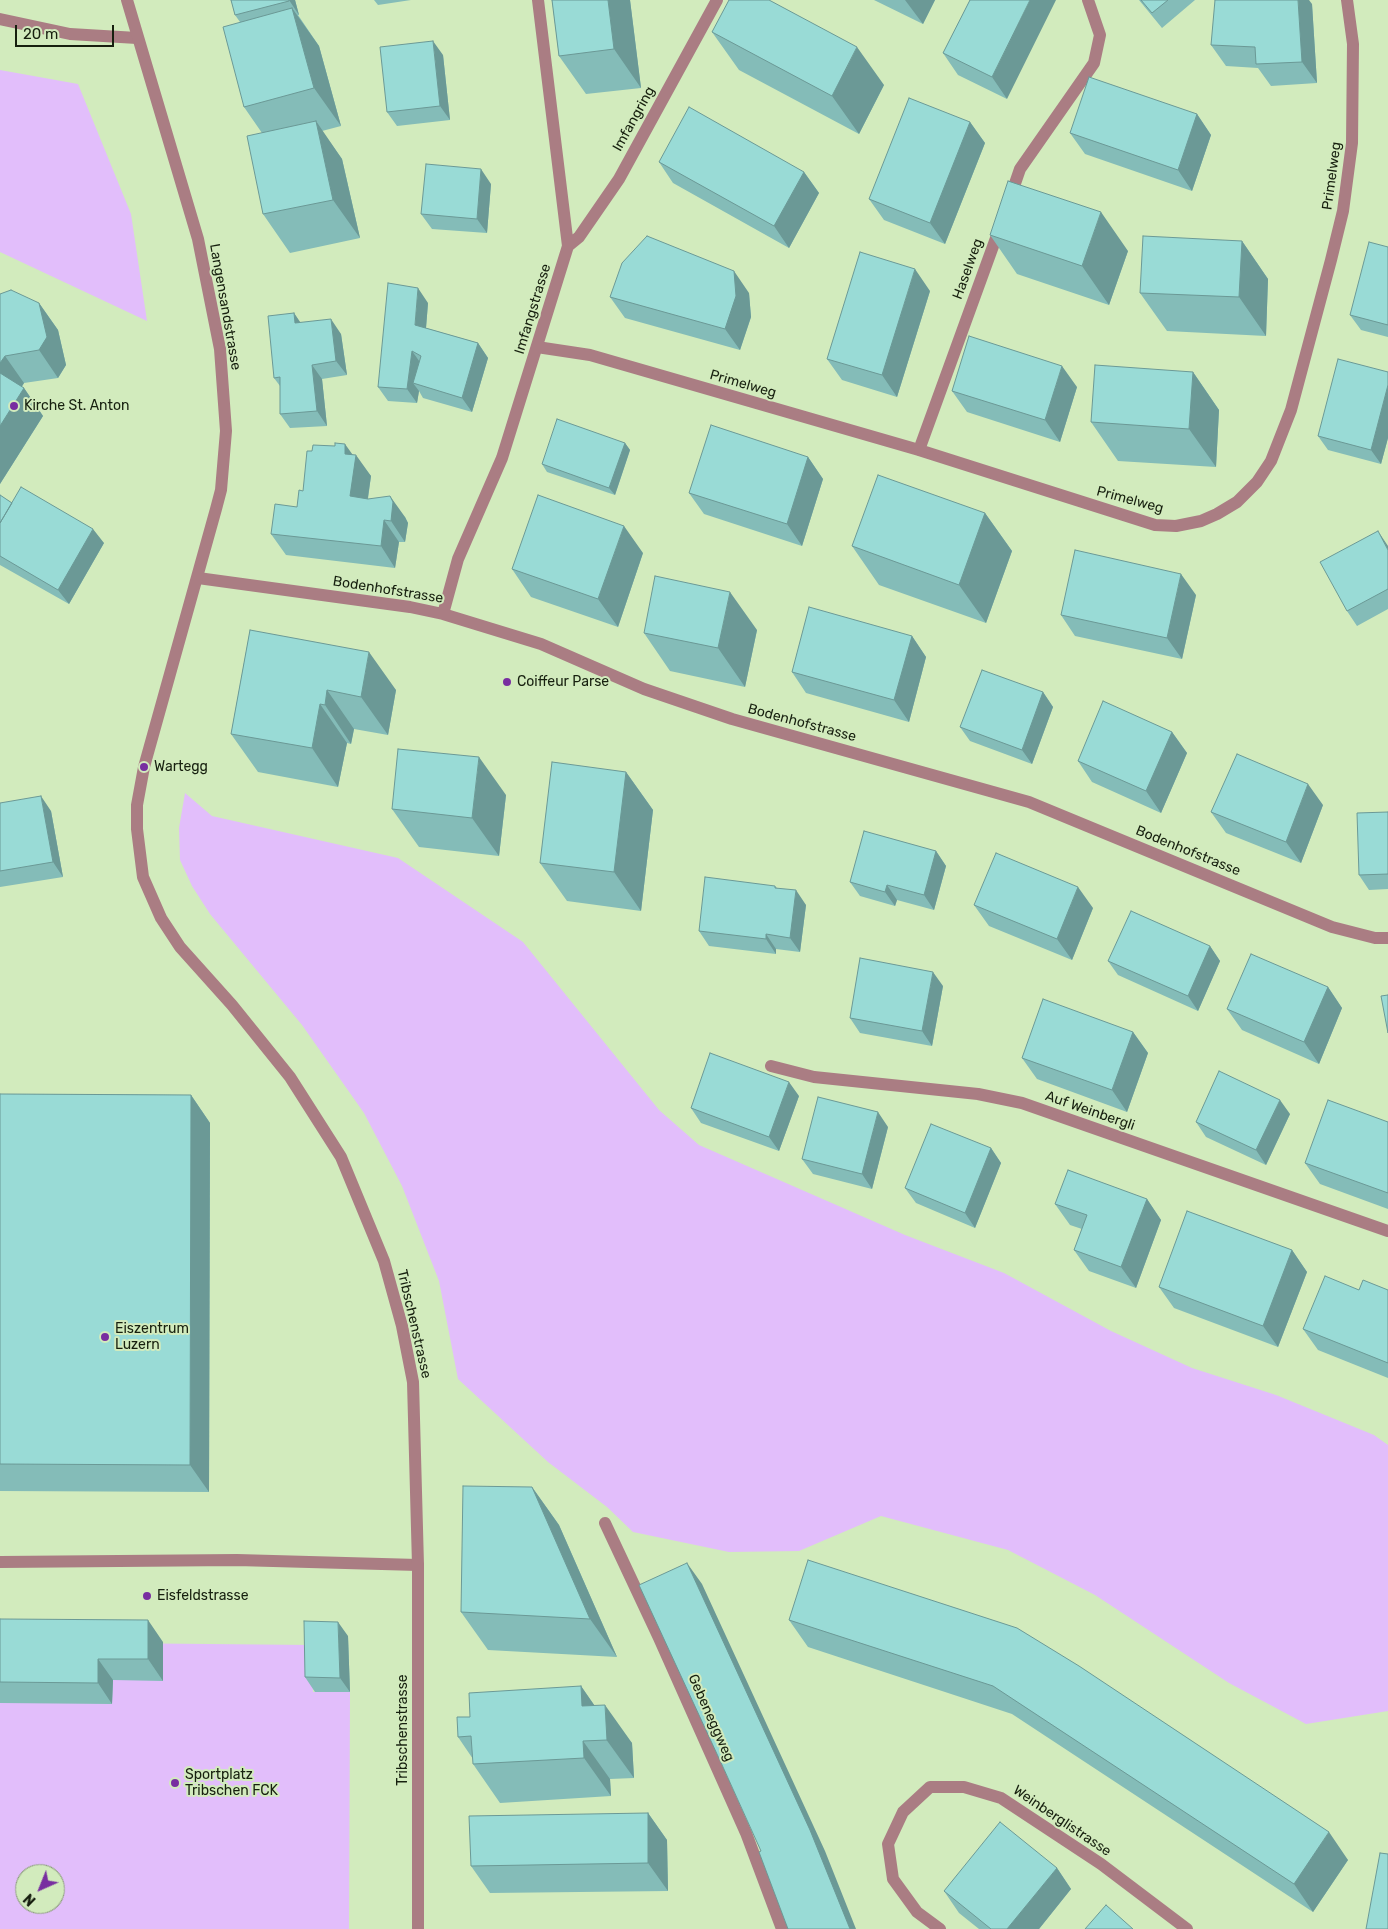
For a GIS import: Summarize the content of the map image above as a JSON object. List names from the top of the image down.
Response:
{
  "streets": {
    "street": [
      "Imfangring",
      "Primelweg",
      "Haselweg",
      "Langensandstrasse",
      "Imfangstrasse",
      "Bodenhofstrasse",
      "Auf Weinbergli",
      "Tribschenstrasse",
      "Gebeneggweg",
      "Weinberglistrasse"
    ]
  },
  "crossings": [
    ["Imfangring", "Imfangstrasse"],
    ["Primelweg", "Haselweg"],
    ["Primelweg", "Imfangstrasse"],
    ["Langensandstrasse", "Bodenhofstrasse"],
    ["Langensandstrasse", "Tribschenstrasse"],
    ["Imfangstrasse", "Bodenhofstrasse"]
  ],
  "places": [
    "Kirche St. Anton",
    "Coiffeur Parse",
    "Wartegg",
    "Eiszentrum Luzern",
    "Eisfeldstrasse",
    "Sportplatz Tribschen FCK"
  ],
  "scale_bar": "20 m",
  "north": "bottom left"
}
